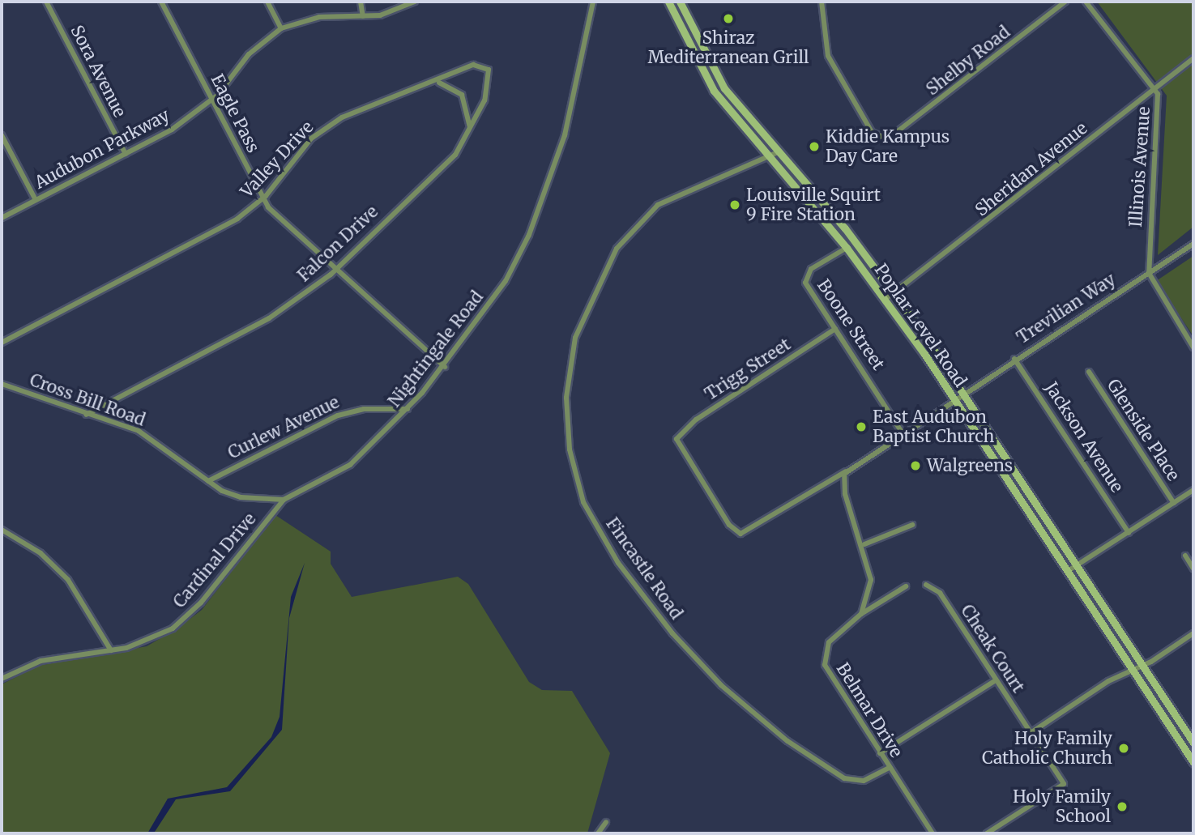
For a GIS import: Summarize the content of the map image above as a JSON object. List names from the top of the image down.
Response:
{
  "streets": {
    "main road": ["Poplar Level Road"],
    "street": [
      "Shelby Road",
      "Sora Avenue",
      "Eagle Pass",
      "Audubon Parkway",
      "Valley Drive",
      "Illinois Avenue",
      "Sheridan Avenue",
      "Falcon Drive",
      "Trevilian Way",
      "Boone Street",
      "Nightingale Road",
      "Trigg Street",
      "Cross Bill Road",
      "Curlew Avenue",
      "Glenside Place",
      "Jackson Avenue",
      "Cardinal Drive",
      "Fincastle Road",
      "Cheak Court",
      "Belmar Drive"
    ]
  },
  "crossings": [
    ["Sora Avenue", "Audubon Parkway"],
    ["Eagle Pass", "Audubon Parkway"],
    ["Eagle Pass", "Valley Drive"],
    ["Eagle Pass", "Falcon Drive"],
    ["Eagle Pass", "Nightingale Road"],
    ["Valley Drive", "Falcon Drive"],
    ["Illinois Avenue", "Sheridan Avenue"],
    ["Illinois Avenue", "Trevilian Way"],
    ["Sheridan Avenue", "Poplar Level Road"],
    ["Falcon Drive", "Cross Bill Road"],
    ["Trevilian Way", "Poplar Level Road"],
    ["Trevilian Way", "Jackson Avenue"],
    ["Boone Street", "Poplar Level Road"],
    ["Boone Street", "Trigg Street"],
    ["Poplar Level Road", "Fincastle Road"],
    ["Nightingale Road", "Cross Bill Road"],
    ["Nightingale Road", "Curlew Avenue"],
    ["Nightingale Road", "Cardinal Drive"],
    ["Cross Bill Road", "Curlew Avenue"],
    ["Cross Bill Road", "Cardinal Drive"],
    ["Fincastle Road", "Belmar Drive"]
  ],
  "places": [
    "Shiraz Mediterranean Grill",
    "Kiddie Kampus Day Care",
    "Louisville Squirt 9 Fire Station",
    "East Audubon Baptist Church",
    "Walgreens",
    "Holy Family Catholic Church",
    "Holy Family School"
  ]
}
